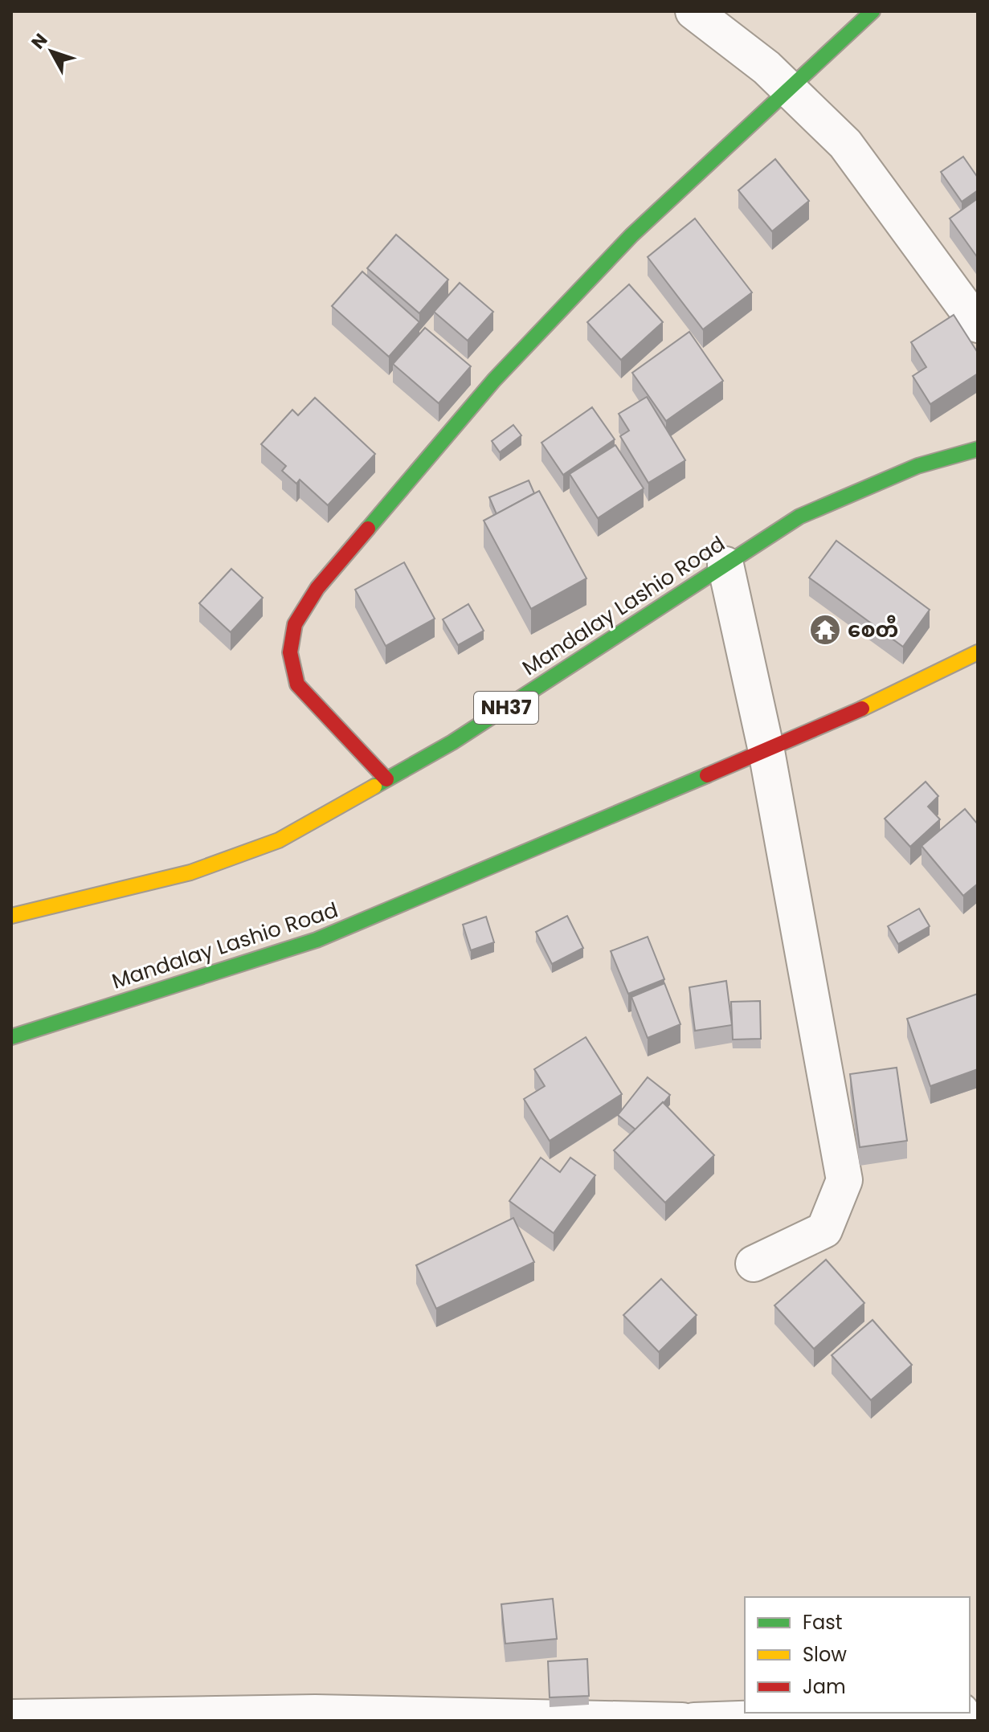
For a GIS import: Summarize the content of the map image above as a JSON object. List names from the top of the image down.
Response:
{
  "streets": {
    "main road": ["Mandalay Lashio Road", "NH37"]
  },
  "places": {
    "temple": ["စေတီ"]
  },
  "legend": ["Fast", "Slow", "Jam"],
  "north": "top left"
}
